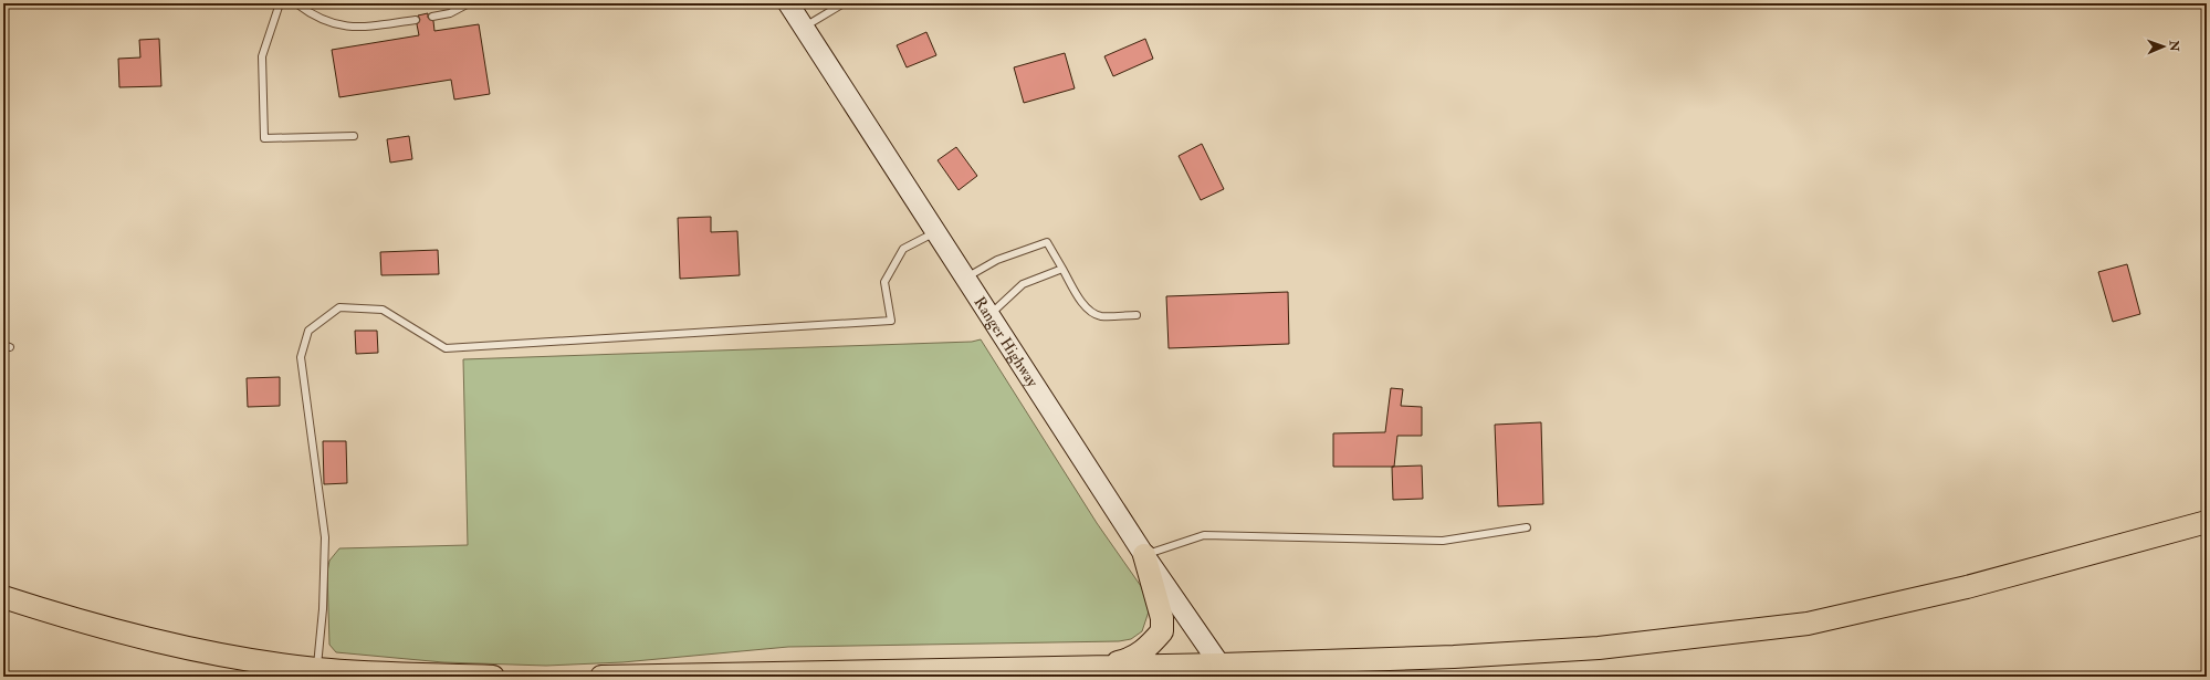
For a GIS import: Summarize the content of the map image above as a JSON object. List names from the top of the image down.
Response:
{
  "streets": {
    "main road": ["Ranger Highway"]
  },
  "north": "right"
}
